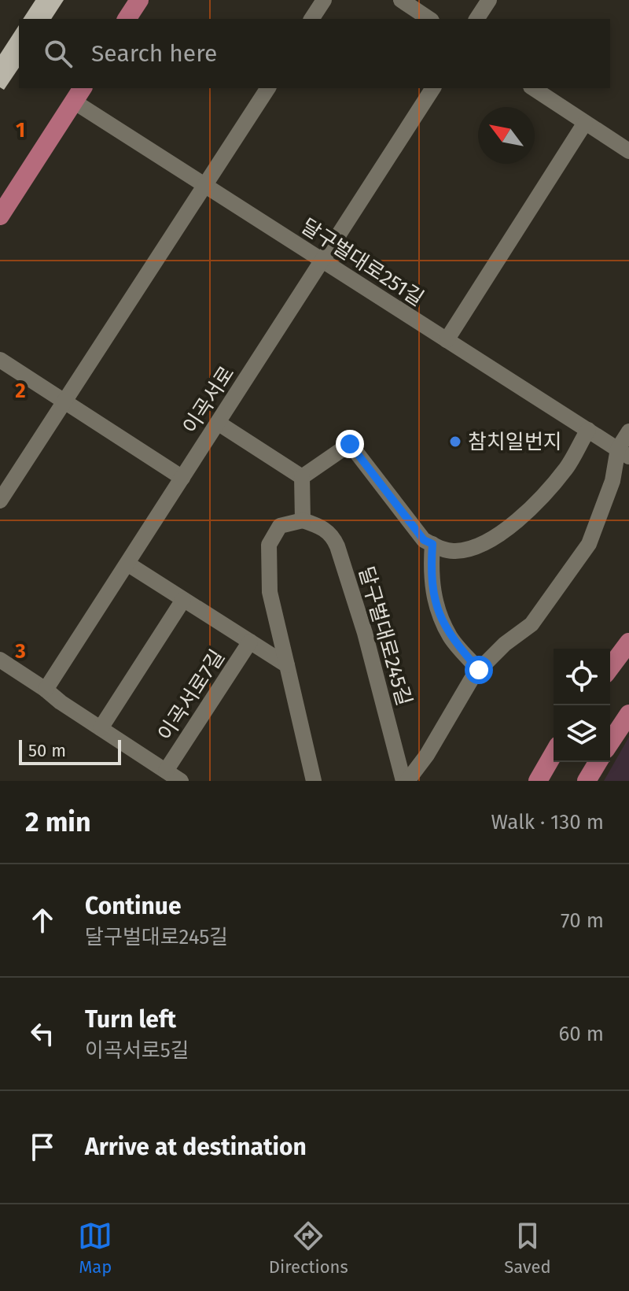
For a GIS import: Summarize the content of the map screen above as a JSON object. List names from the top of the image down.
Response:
{
  "streets": {
    "street": [
      "달구벌대로251길",
      "이곡서로",
      "달구벌대로245길",
      "이곡서로7길"
    ]
  },
  "crossings": [
    ["달구벌대로251길", "이곡서로"],
    ["달구벌대로251길", "달구벌대로245길"],
    ["이곡서로", "이곡서로7길"]
  ],
  "places": ["참치일번지"],
  "scale_bar": "50 m",
  "north": "top left",
  "page": {
    "search": "Search here",
    "scale": "50 m",
    "heading": ["2 min", "Walk · 130 m"],
    "list": [
      ["Continue", "달구벌대로245길", "70 m"],
      ["Turn left", "이곡서로5길", "60 m"],
      "Arrive at destination"
    ],
    "nav": ["Map", "Directions", "Saved"]
  },
  "grid": {
    "rows": ["1", "2", "3"]
  }
}
